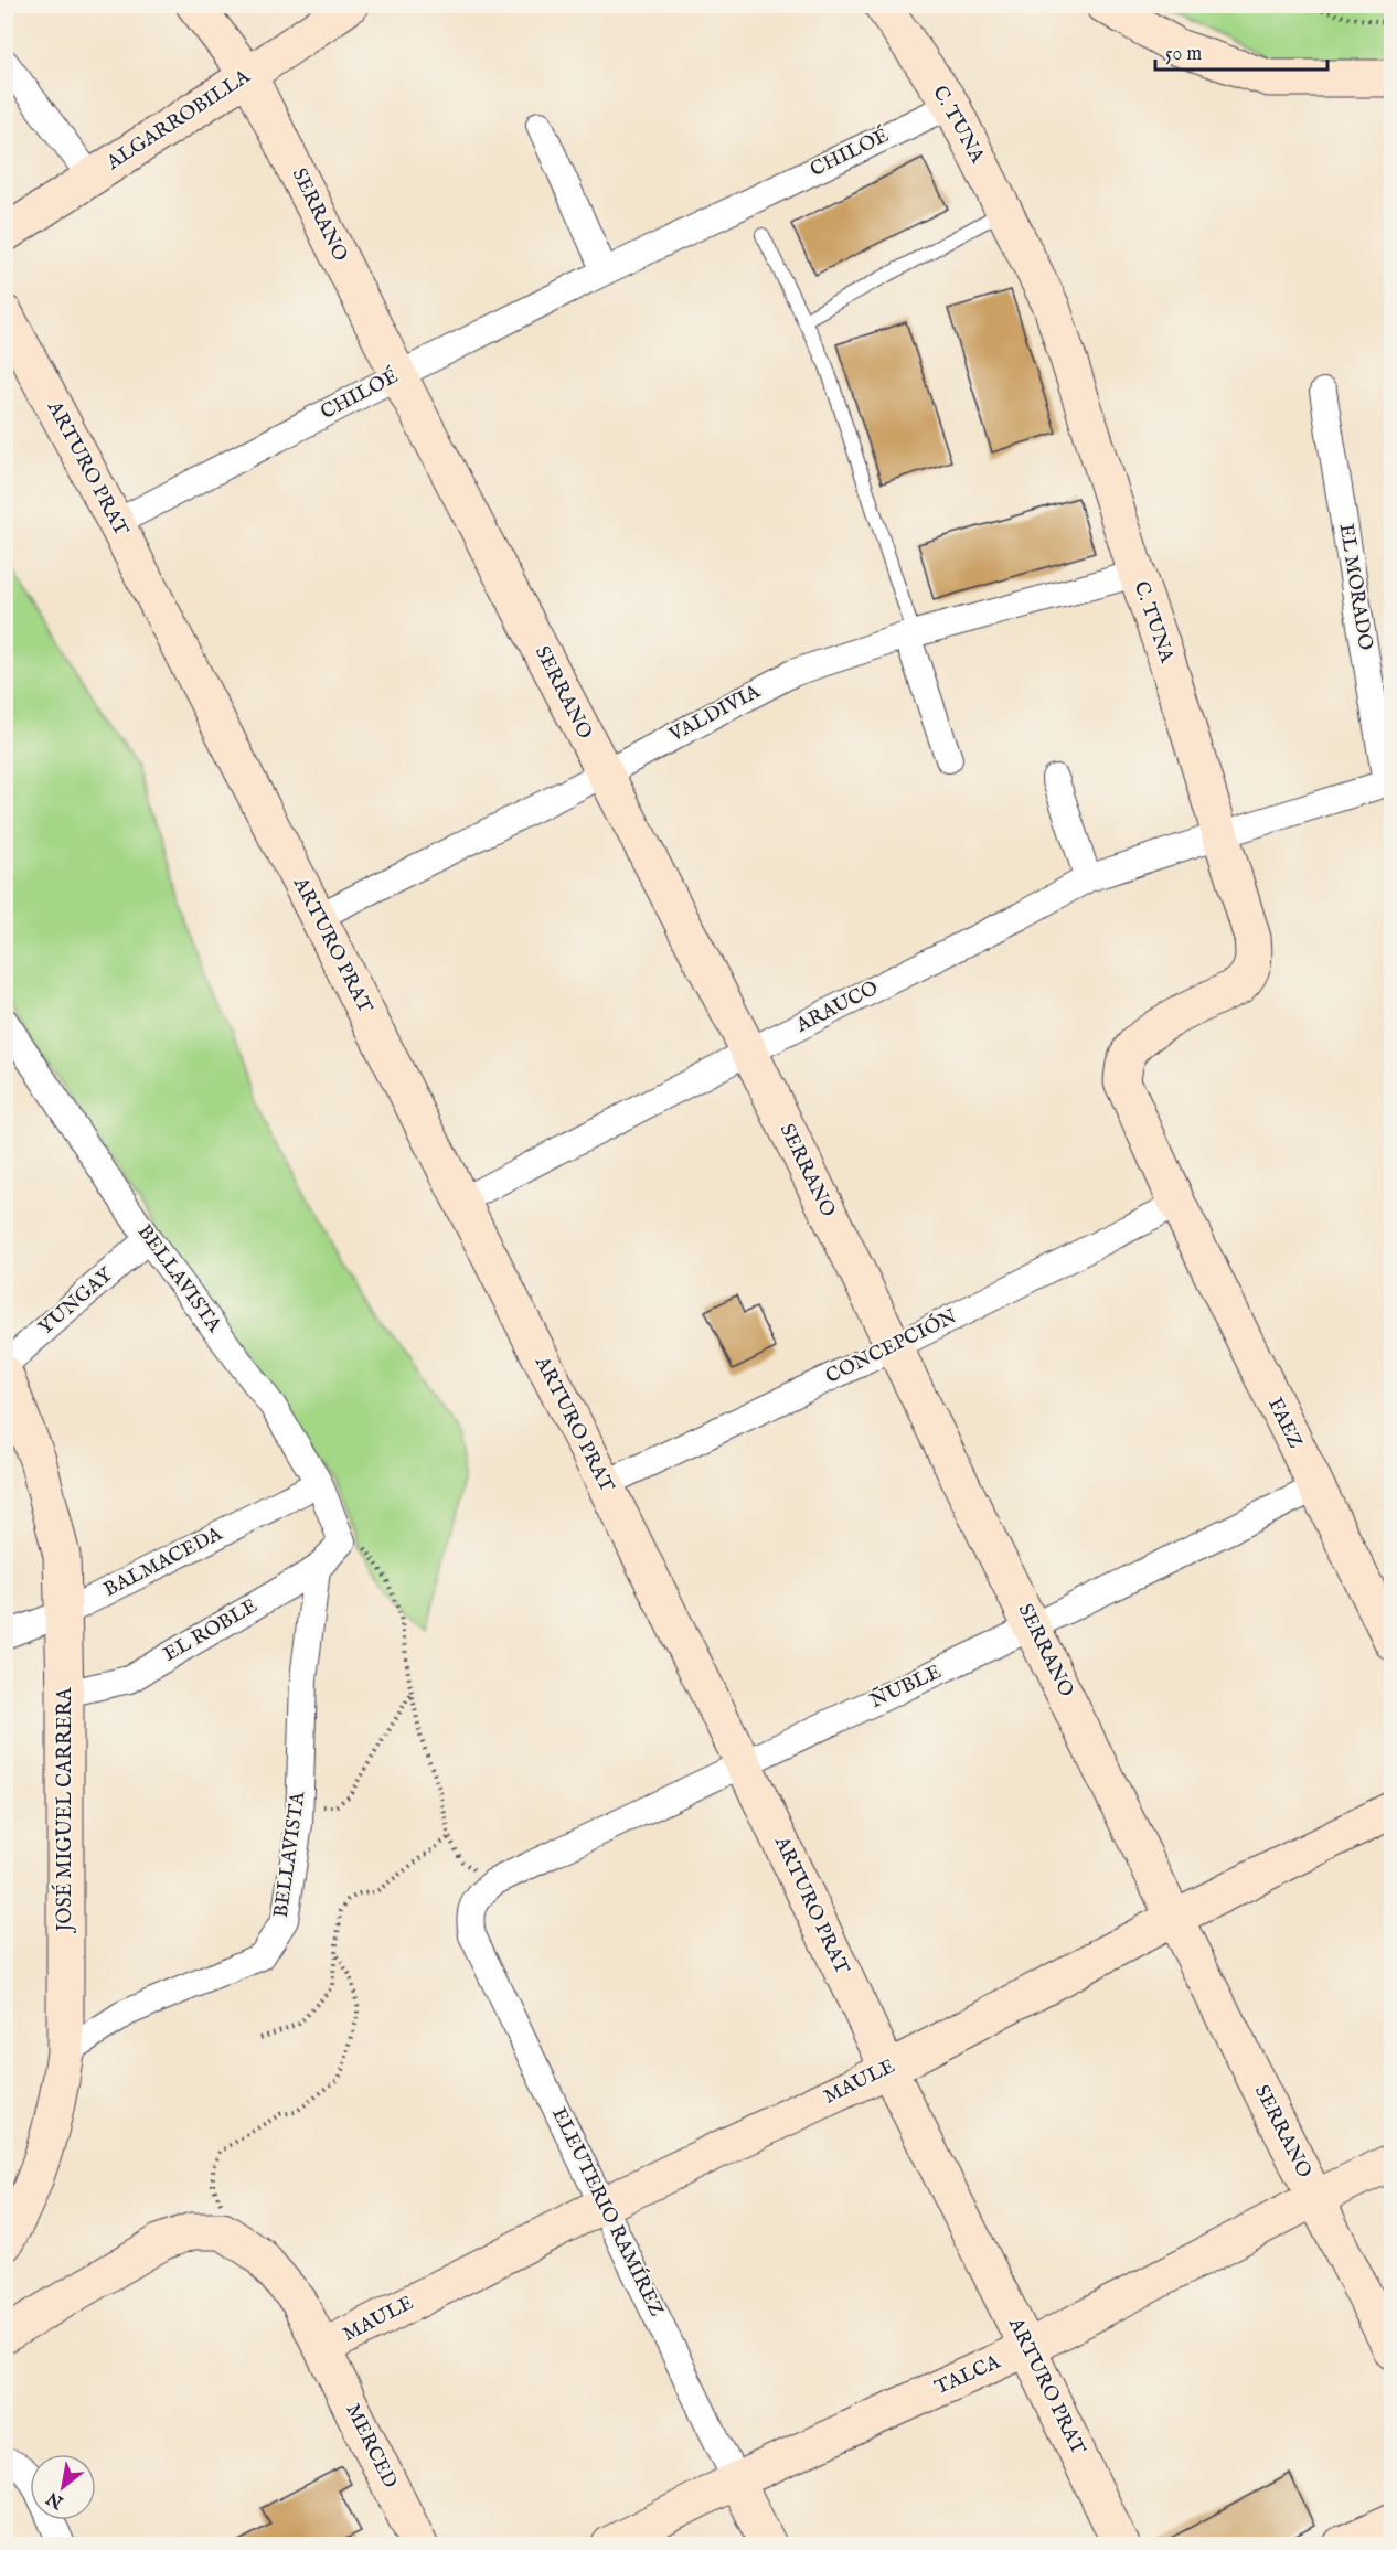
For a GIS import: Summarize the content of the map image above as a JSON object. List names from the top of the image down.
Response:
{
  "streets": {
    "main road": [
      "ALGARROBILLA",
      "C. TUNA",
      "SERRANO",
      "ARTURO PRAT",
      "FAEZ",
      "JOSÉ MIGUEL CARRERA",
      "MAULE",
      "ELEUTERIO RAMÍREZ",
      "TALCA",
      "MERCED"
    ],
    "street": [
      "CHILOÉ",
      "EL MORADO",
      "VALDIVIA",
      "ARAUCO",
      "BELLAVISTA",
      "YUNGAY",
      "CONCEPCIÓN",
      "BALMACEDA",
      "EL ROBLE",
      "ÑUBLE"
    ]
  },
  "crossings": [
    ["ALGARROBILLA", "SERRANO"],
    ["C. TUNA", "CHILOÉ"],
    ["C. TUNA", "VALDIVIA"],
    ["C. TUNA", "ARAUCO"],
    ["C. TUNA", "CONCEPCIÓN"],
    ["C. TUNA", "FAEZ"],
    ["CHILOÉ", "SERRANO"],
    ["CHILOÉ", "ARTURO PRAT"],
    ["SERRANO", "VALDIVIA"],
    ["SERRANO", "ARAUCO"],
    ["SERRANO", "CONCEPCIÓN"],
    ["SERRANO", "ÑUBLE"],
    ["SERRANO", "MAULE"],
    ["SERRANO", "TALCA"],
    ["ARTURO PRAT", "VALDIVIA"],
    ["ARTURO PRAT", "ARAUCO"],
    ["ARTURO PRAT", "CONCEPCIÓN"],
    ["ARTURO PRAT", "ÑUBLE"],
    ["ARTURO PRAT", "MAULE"],
    ["ARTURO PRAT", "TALCA"],
    ["EL MORADO", "ARAUCO"],
    ["BELLAVISTA", "YUNGAY"],
    ["BELLAVISTA", "BALMACEDA"],
    ["BELLAVISTA", "EL ROBLE"],
    ["BELLAVISTA", "JOSÉ MIGUEL CARRERA"],
    ["CONCEPCIÓN", "FAEZ"],
    ["FAEZ", "ÑUBLE"],
    ["BALMACEDA", "JOSÉ MIGUEL CARRERA"],
    ["EL ROBLE", "JOSÉ MIGUEL CARRERA"],
    ["ÑUBLE", "ELEUTERIO RAMÍREZ"],
    ["MAULE", "ELEUTERIO RAMÍREZ"],
    ["MAULE", "MERCED"],
    ["ELEUTERIO RAMÍREZ", "TALCA"]
  ],
  "scale_bar": "50 m",
  "north": "bottom left"
}
